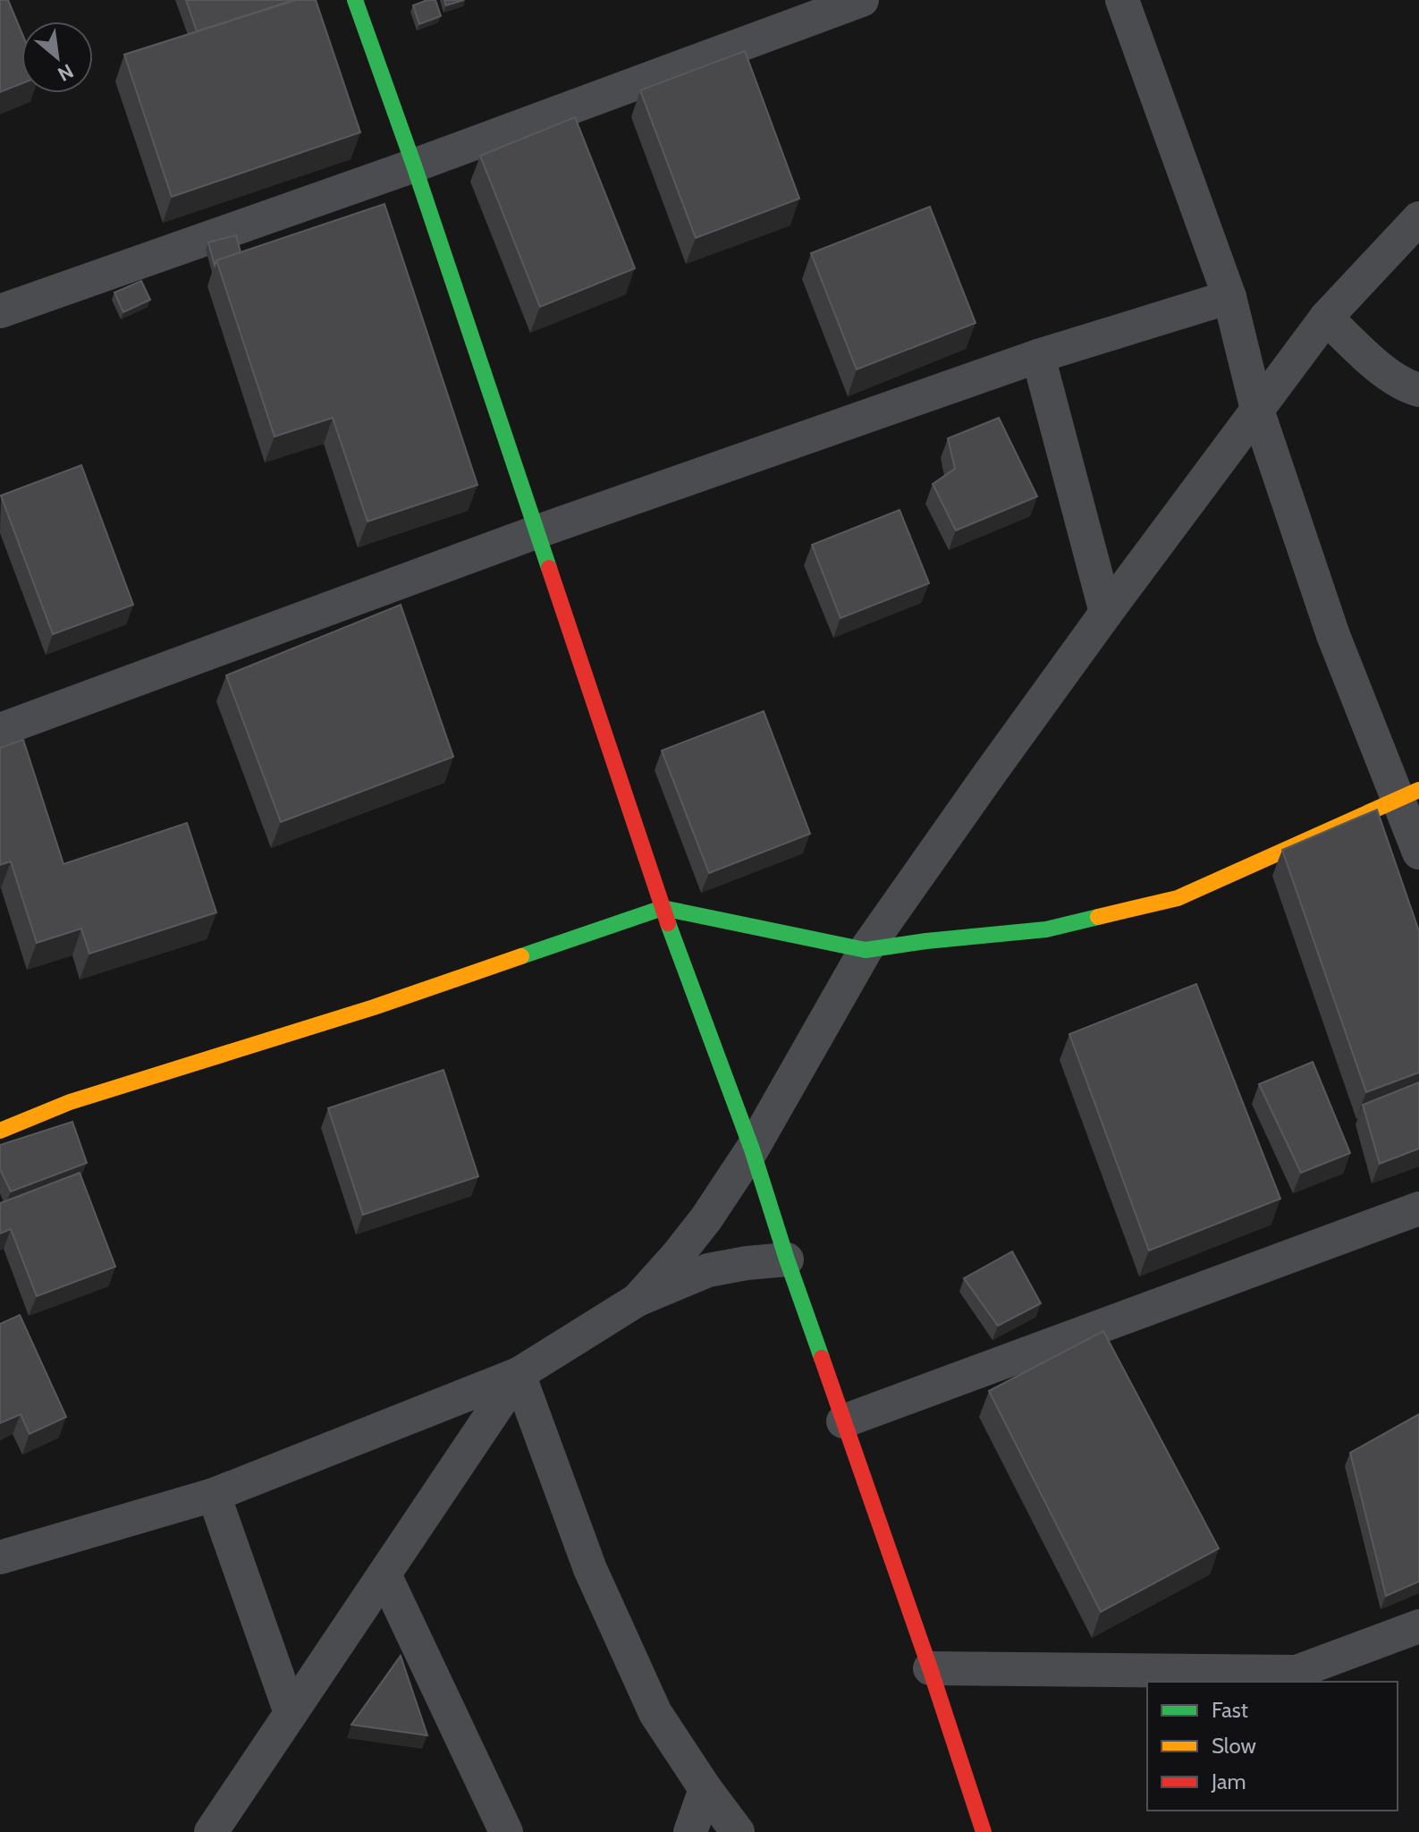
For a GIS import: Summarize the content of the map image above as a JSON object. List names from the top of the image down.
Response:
{
  "legend": ["Fast", "Slow", "Jam"],
  "north": "bottom right"
}
